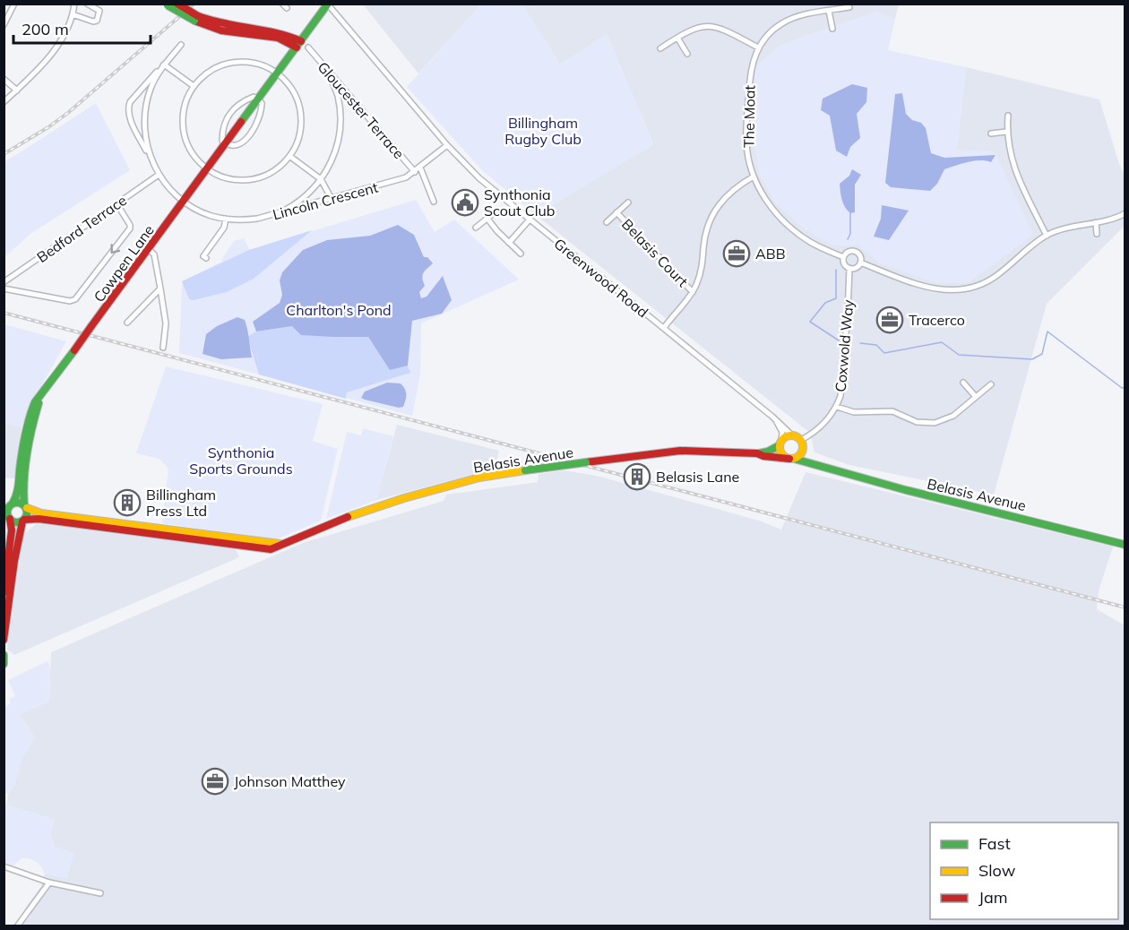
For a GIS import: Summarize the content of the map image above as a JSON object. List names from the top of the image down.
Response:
{
  "streets": {
    "main road": ["Cowpen Lane", "Belasis Avenue"],
    "street": [
      "Gloucester Terrace",
      "The Moat",
      "Lincoln Crescent",
      "Bedford Terrace",
      "Belasis Court",
      "Greenwood Road",
      "Coxwold Way"
    ]
  },
  "crossings": [
    ["Gloucester Terrace", "Lincoln Crescent"],
    ["The Moat", "Coxwold Way"],
    ["Lincoln Crescent", "Bedford Terrace"],
    ["Lincoln Crescent", "Cowpen Lane"],
    ["Lincoln Crescent", "Greenwood Road"],
    ["Cowpen Lane", "Greenwood Road"],
    ["Greenwood Road", "Coxwold Way"],
    ["Greenwood Road", "Belasis Avenue"],
    ["Coxwold Way", "Belasis Avenue"]
  ],
  "parks": ["Billingham Rugby Club", "Charlton's Pond", "Synthonia Sports Grounds"],
  "places": {
    "public building": ["Synthonia Scout Club"],
    "office": ["ABB", "Tracerco", "Johnson Matthey"],
    "building": ["Belasis Lane", "Billingham Press Ltd"]
  },
  "legend": ["Fast", "Slow", "Jam"],
  "scale_bar": "200 m"
}
